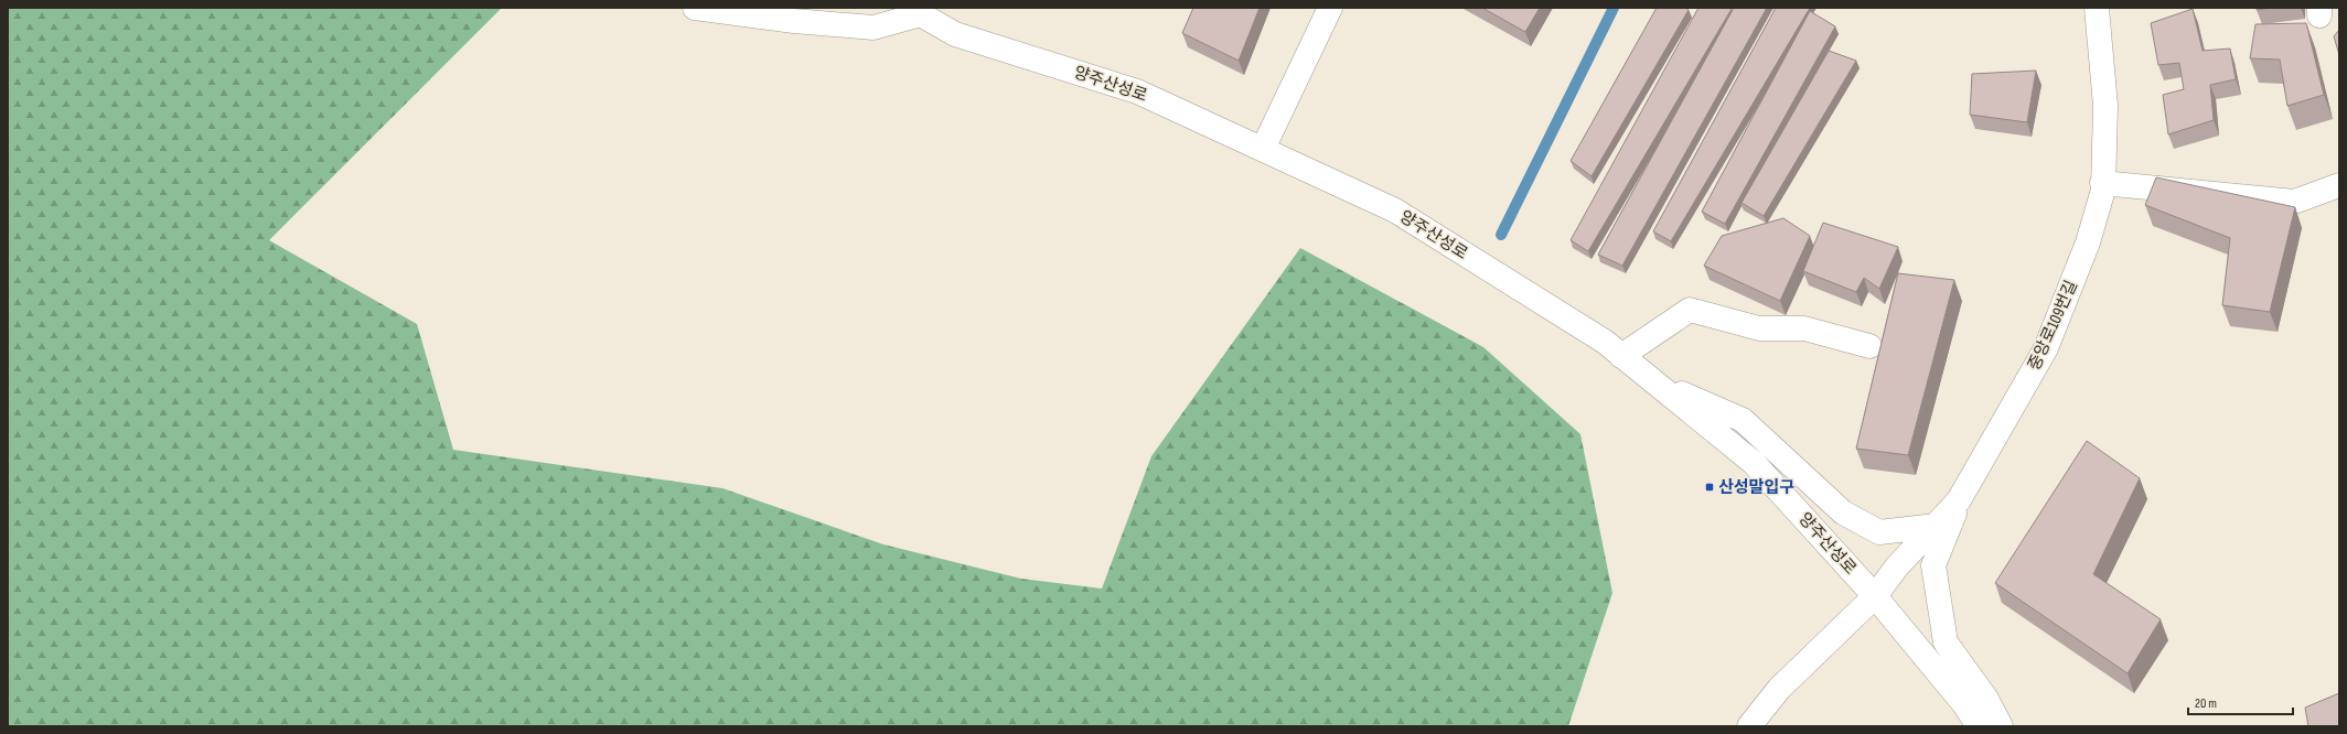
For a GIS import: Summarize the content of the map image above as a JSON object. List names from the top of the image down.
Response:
{
  "streets": {
    "street": ["양주산성로", "중앙로109번길"]
  },
  "crossings": [
    ["양주산성로", "중앙로109번길"]
  ],
  "places": {
    "transit": ["산성말입구"]
  },
  "scale_bar": "20 m"
}
